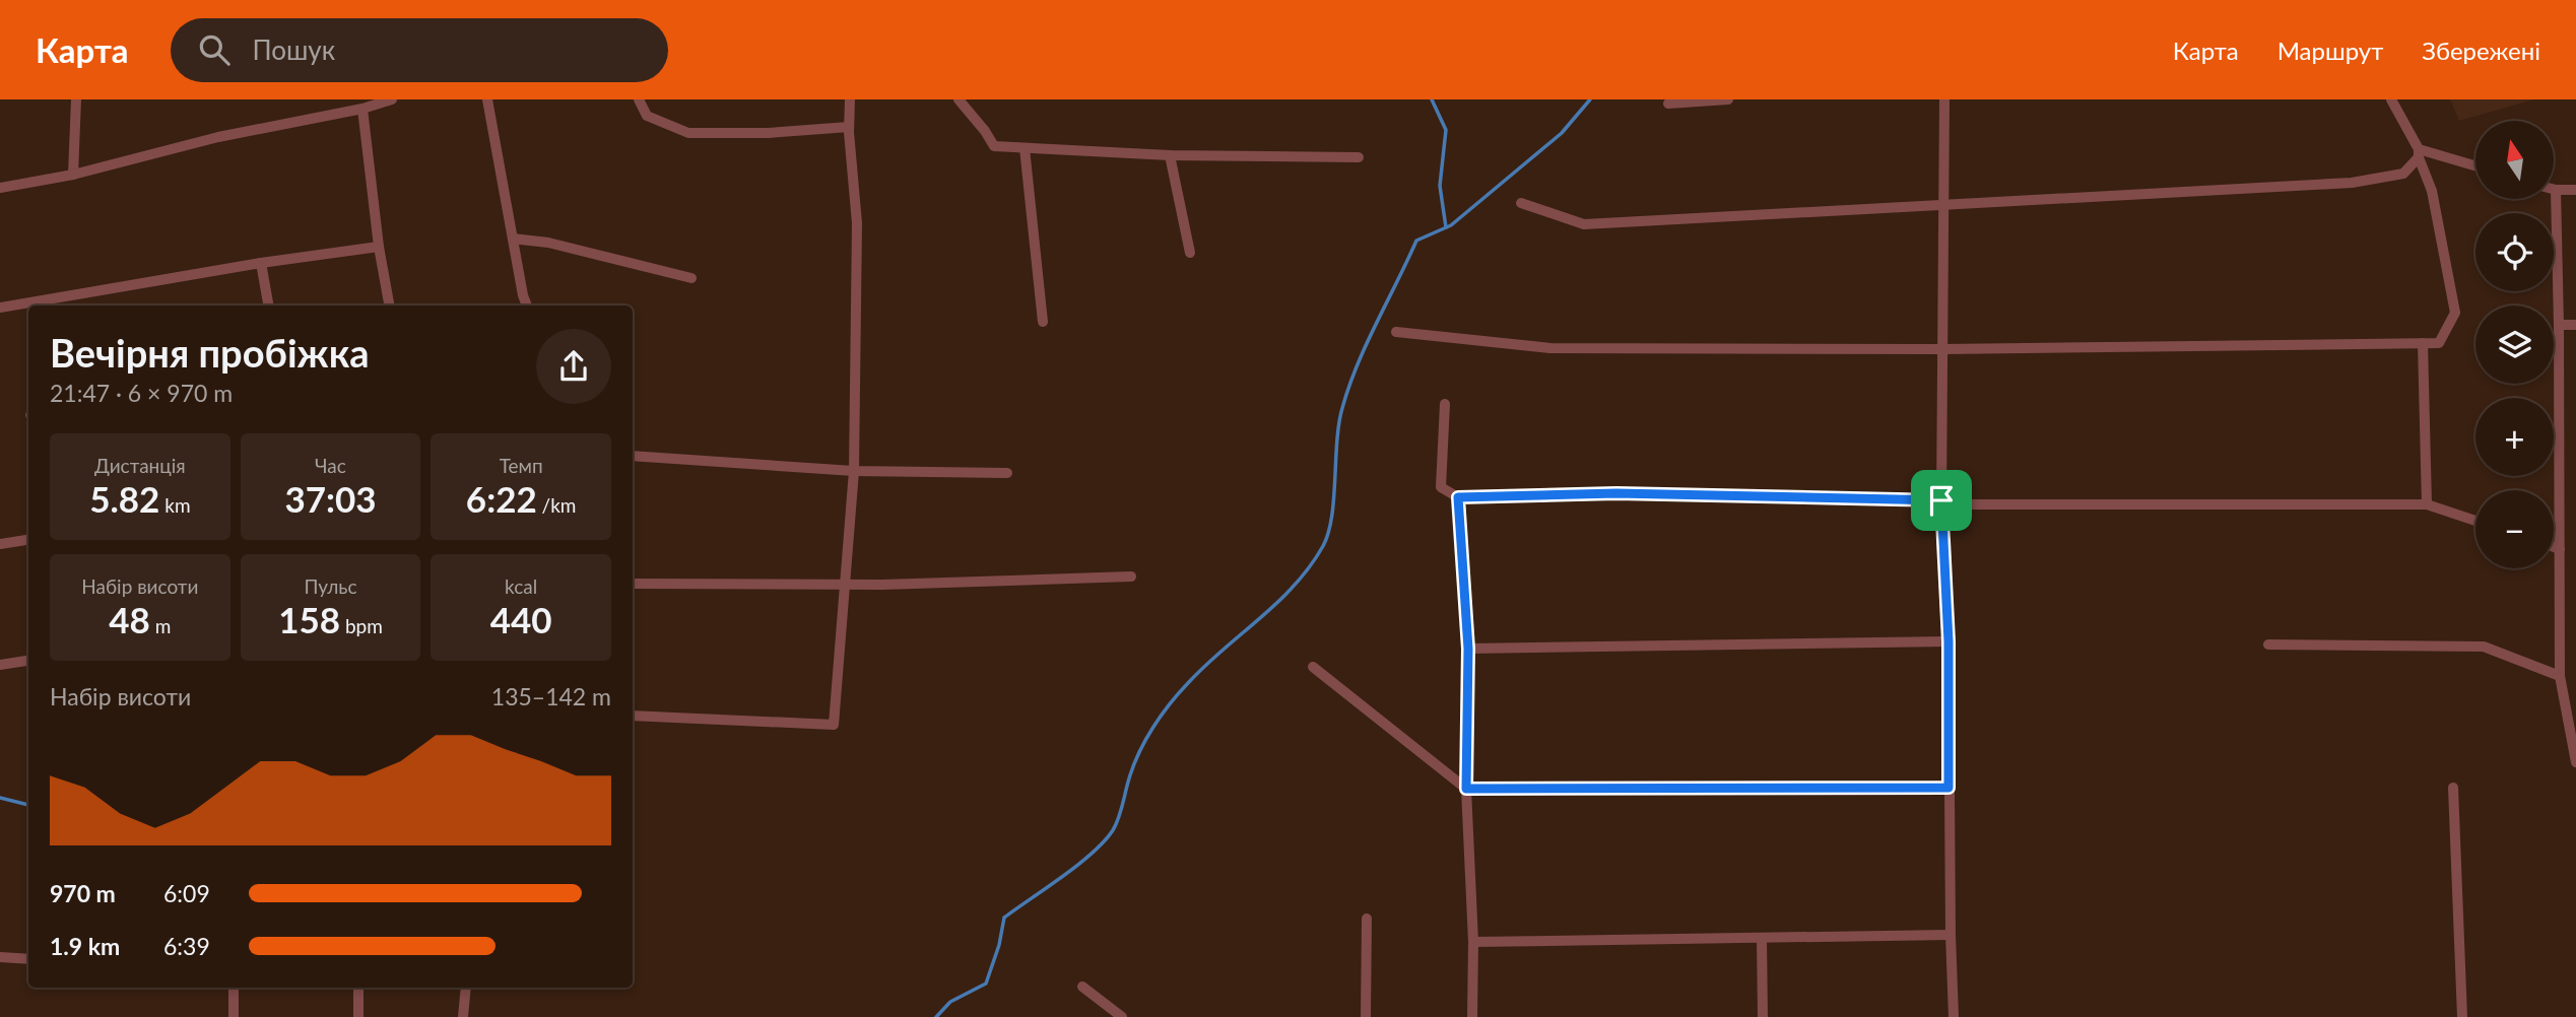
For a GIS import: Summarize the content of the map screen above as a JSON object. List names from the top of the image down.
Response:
{
  "north": "top",
  "page": {
    "header": "Карта",
    "search": "Пошук",
    "nav": ["Карта", "Маршрут", "Збережені"],
    "map_buttons": ["+", "−"],
    "heading": ["Вечірня пробіжка", "21:47 · 6 × 970 m"],
    "stats": [
      ["Дистанція", "5.82 km"],
      ["Час", "37:03"],
      ["Темп", "6:22 /km"],
      ["Набір висоти", "48 m"],
      ["Пульс", "158 bpm"],
      ["kcal", "440"]
    ],
    "chart": ["Набір висоти", "135–142 m"],
    "list": [
      {
        "name": "970 m",
        "note": "6:09"
      },
      {
        "name": "1.9 km",
        "note": "6:39"
      }
    ]
  }
}
